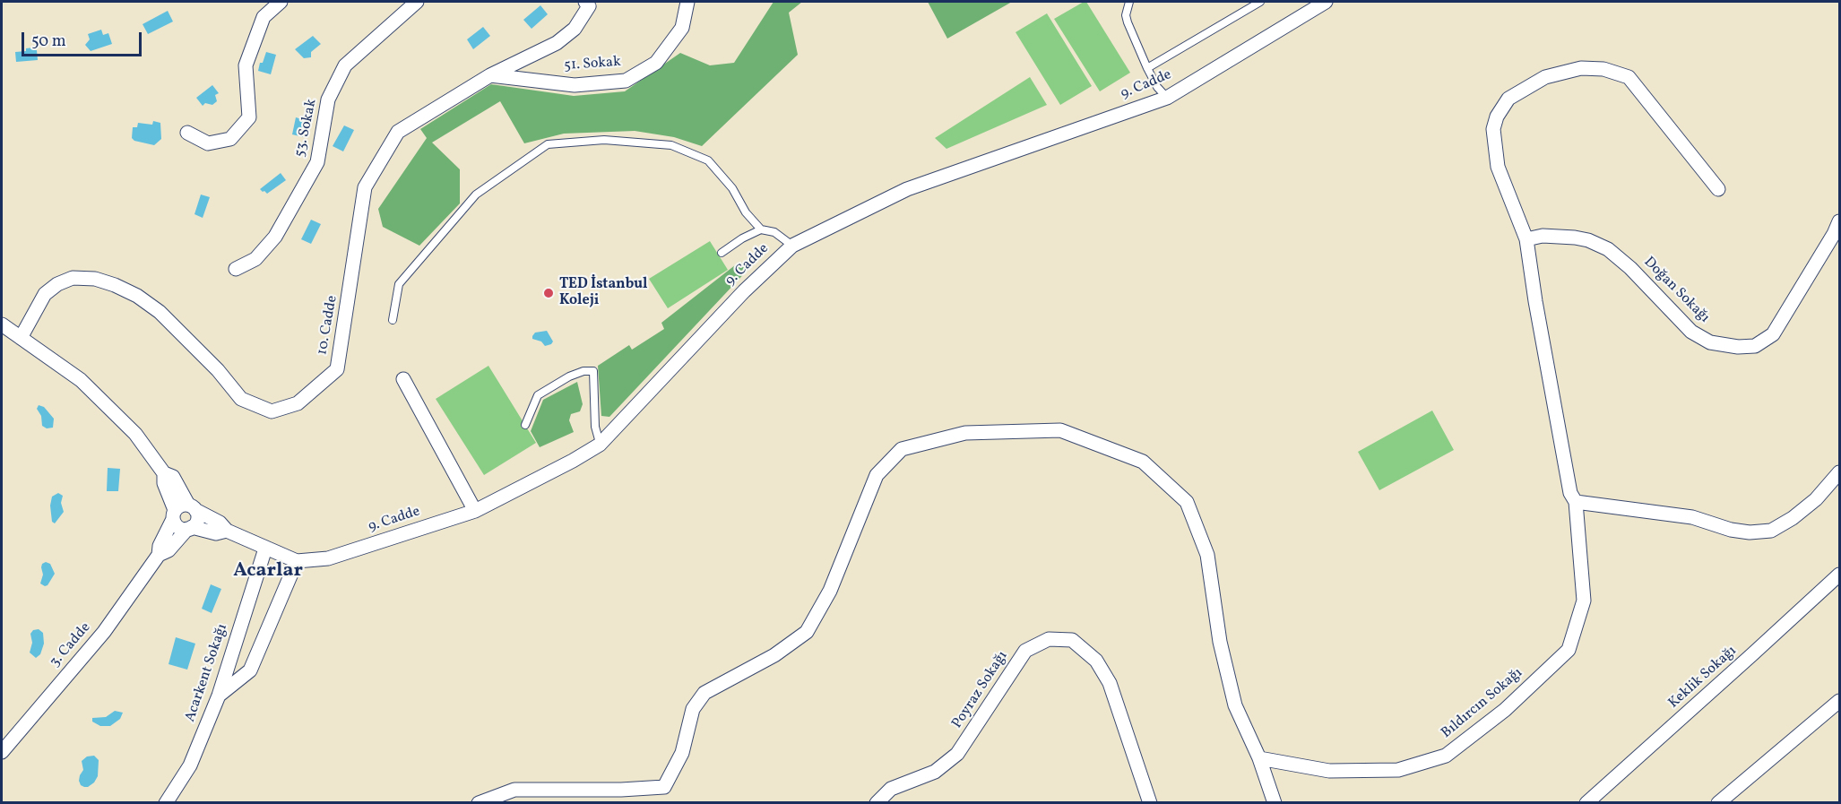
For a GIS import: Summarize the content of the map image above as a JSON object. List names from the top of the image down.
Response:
{
  "streets": {
    "street": [
      "51. Sokak",
      "9. Cadde",
      "53. Sokak",
      "Doğan Sokağı",
      "10. Cadde",
      "3. Cadde",
      "Acarkent Sokağı",
      "Keklik Sokağı",
      "Poyraz Sokağı",
      "Bıldırcın Sokağı"
    ]
  },
  "crossings": [
    ["51. Sokak", "10. Cadde"],
    ["9. Cadde", "Acarkent Sokağı"],
    ["Doğan Sokağı", "Bıldırcın Sokağı"]
  ],
  "districts": ["Acarlar"],
  "places": ["TED İstanbul Koleji"],
  "scale_bar": "50 m"
}
